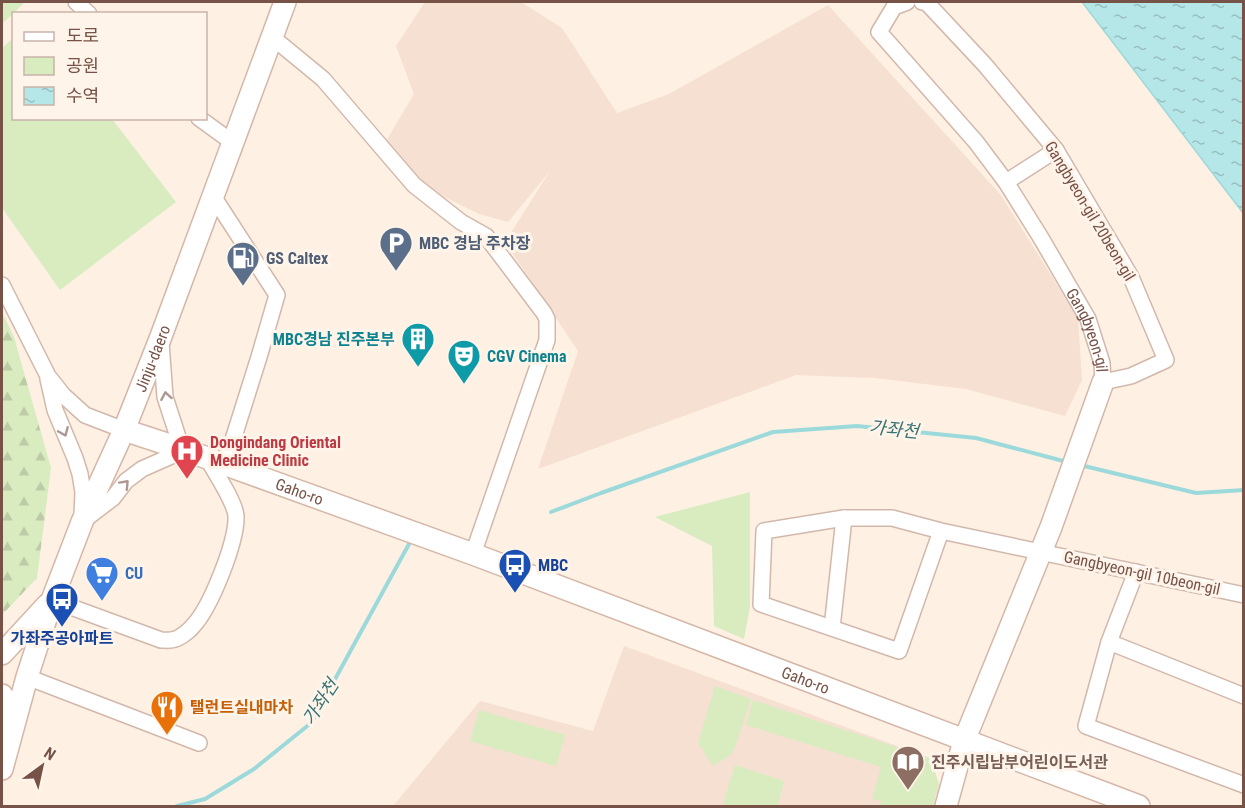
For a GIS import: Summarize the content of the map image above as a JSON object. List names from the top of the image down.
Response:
{
  "streets": {
    "street": [
      "Gangbyeon-gil 20beon-gil",
      "Gangbyeon-gil",
      "Jinju-daero",
      "Gaho-ro",
      "Gangbyeon-gil 10beon-gil"
    ]
  },
  "crossings": [
    ["Gangbyeon-gil 20beon-gil", "Gangbyeon-gil"],
    ["Gangbyeon-gil", "Gaho-ro"],
    ["Gangbyeon-gil", "Gangbyeon-gil 10beon-gil"],
    ["Jinju-daero", "Gaho-ro"]
  ],
  "water": ["가좌천"],
  "places": {
    "parking": ["MBC 경남 주차장"],
    "fuel station": ["GS Caltex"],
    "building": ["MBC경남 진주본부"],
    "theatre": ["CGV Cinema"],
    "hospital": ["Dongindang Oriental Medicine Clinic"],
    "bus stop": ["MBC", "가좌주공아파트"],
    "supermarket": ["CU"],
    "restaurant": ["탤런트실내마차"],
    "library": ["진주시립남부어린이도서관"]
  },
  "legend": ["도로", "공원", "수역"],
  "north": "top right"
}
